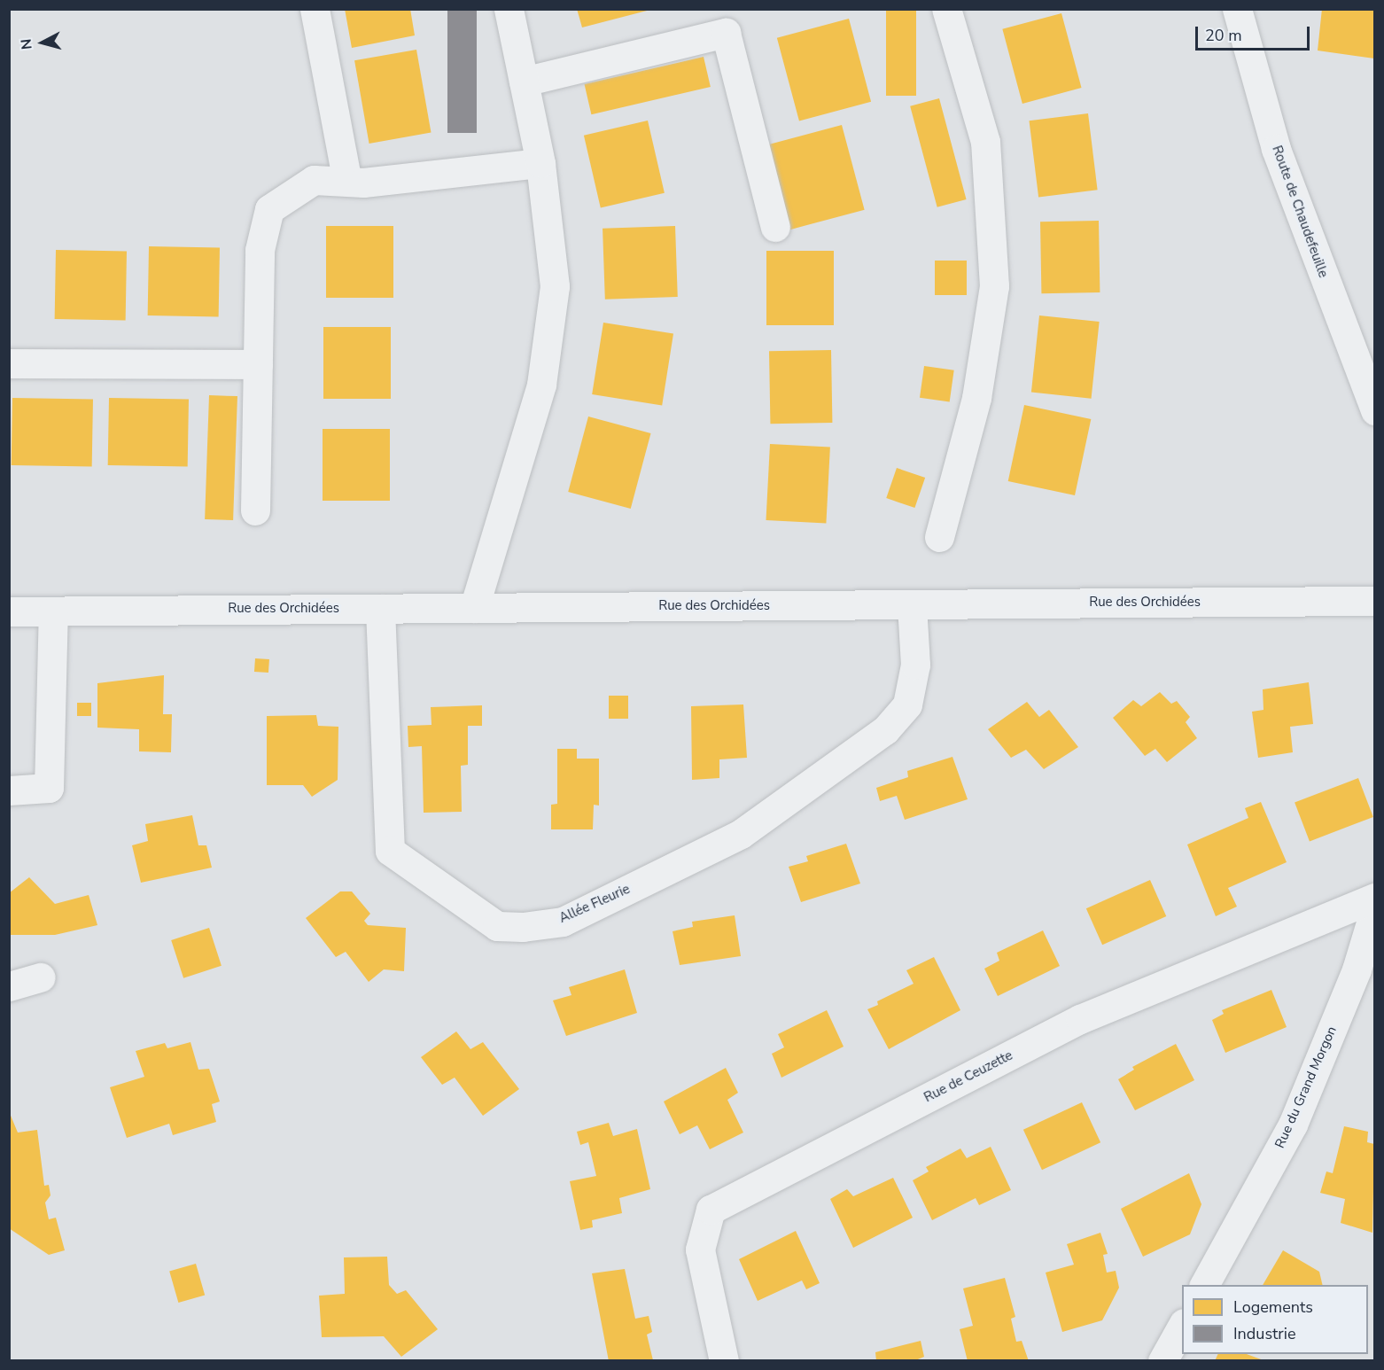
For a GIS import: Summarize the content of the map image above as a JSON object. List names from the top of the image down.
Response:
{
  "streets": {
    "street": [
      "Route de Chaudefeuille",
      "Rue des Orchidées",
      "Allée Fleurie",
      "Rue de Ceuzette",
      "Rue du Grand Morgon"
    ]
  },
  "crossings": [
    ["Rue des Orchidées", "Allée Fleurie"]
  ],
  "legend": ["Logements", "Industrie"],
  "scale_bar": "20 m",
  "north": "left"
}
